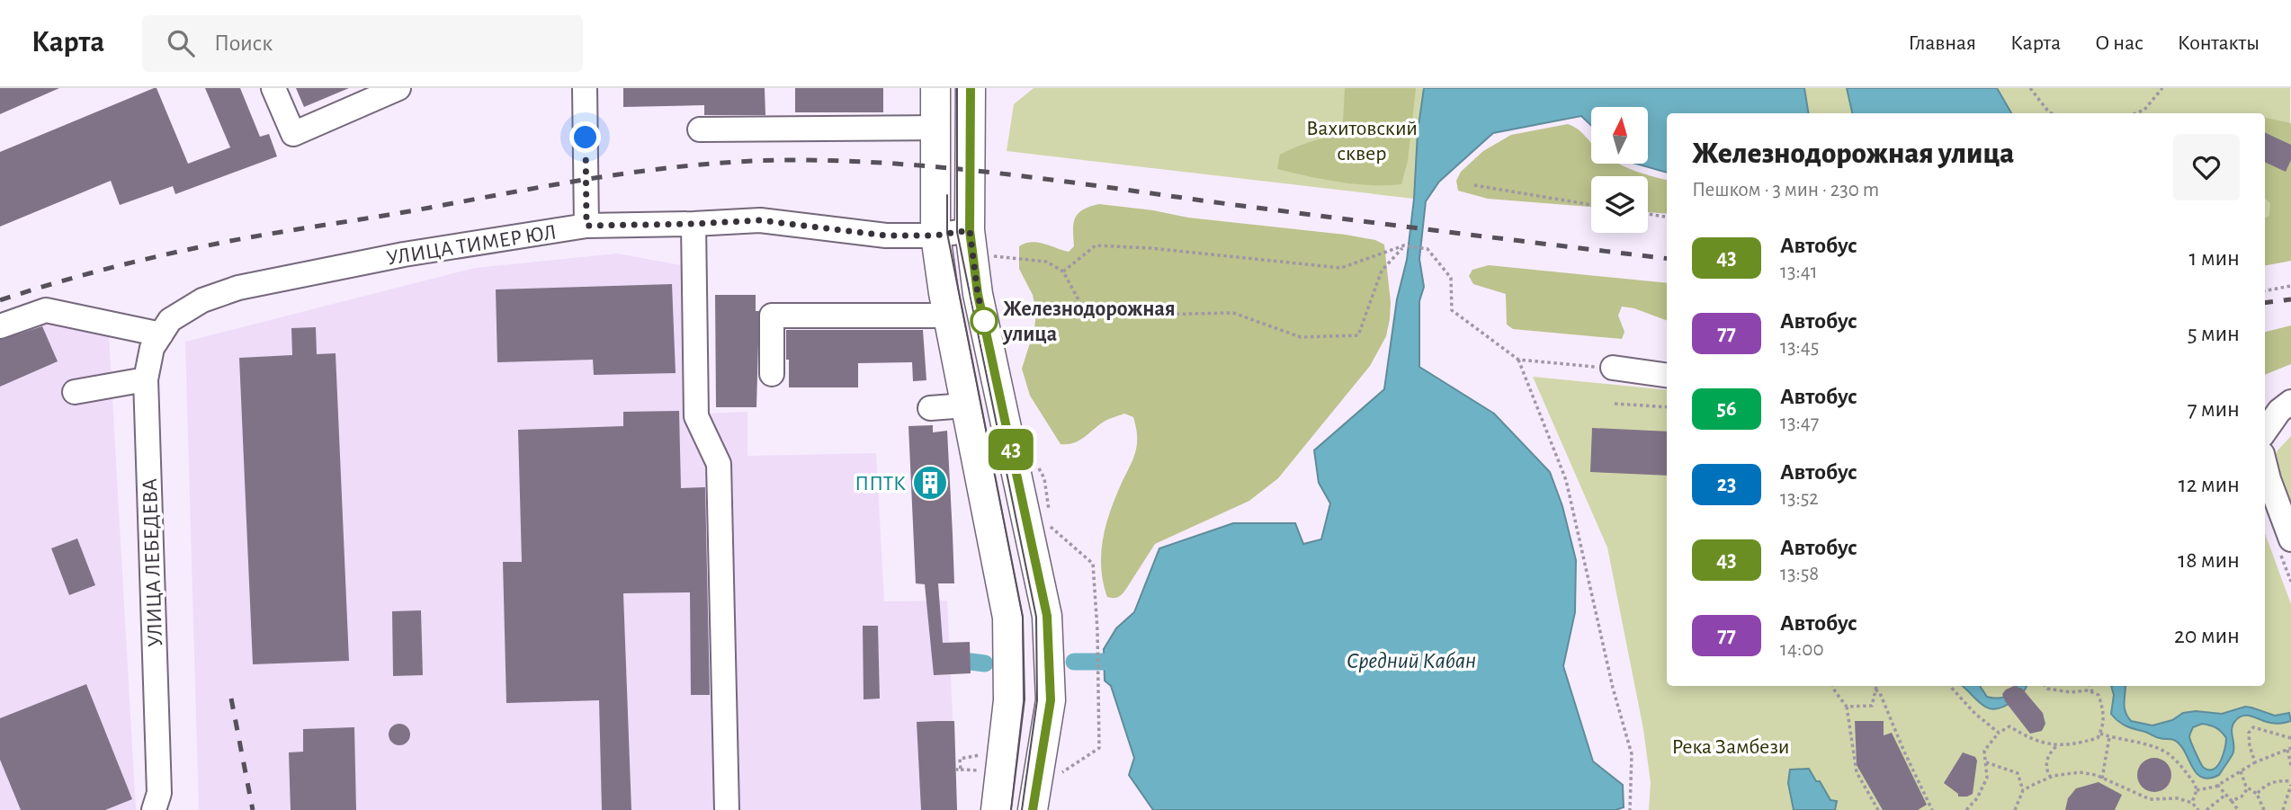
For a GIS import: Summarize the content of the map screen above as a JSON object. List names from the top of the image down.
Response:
{
  "streets": {
    "street": ["УЛИЦА ТИМЕР ЮЛ", "УЛИЦА ЛЕБЕДЕВА"]
  },
  "crossings": [
    ["УЛИЦА ТИМЕР ЮЛ", "УЛИЦА ЛЕБЕДЕВА"]
  ],
  "water": ["Средний Кабан"],
  "parks": ["Вахитовский сквер", "Река Замбези"],
  "places": {
    "other": ["Железнодорожная улица"],
    "building": ["ППТК"]
  },
  "lines": ["bus line 43"],
  "north": "top",
  "page": {
    "header": "Карта",
    "search": "Поиск",
    "nav": [
      "Главная",
      "Карта",
      "О нас",
      "Контакты"
    ],
    "on_map": "43",
    "heading": ["Железнодорожная улица", "Пешком · 3 мин · 230 m"],
    "list": [
      {
        "mark": "43",
        "name": "Автобус",
        "note": "13:41",
        "value": "1 мин"
      },
      {
        "mark": "77",
        "name": "Автобус",
        "note": "13:45",
        "value": "5 мин"
      },
      {
        "mark": "56",
        "name": "Автобус",
        "note": "13:47",
        "value": "7 мин"
      },
      {
        "mark": "23",
        "name": "Автобус",
        "note": "13:52",
        "value": "12 мин"
      },
      {
        "mark": "43",
        "name": "Автобус",
        "note": "13:58",
        "value": "18 мин"
      },
      {
        "mark": "77",
        "name": "Автобус",
        "note": "14:00",
        "value": "20 мин"
      }
    ]
  }
}
